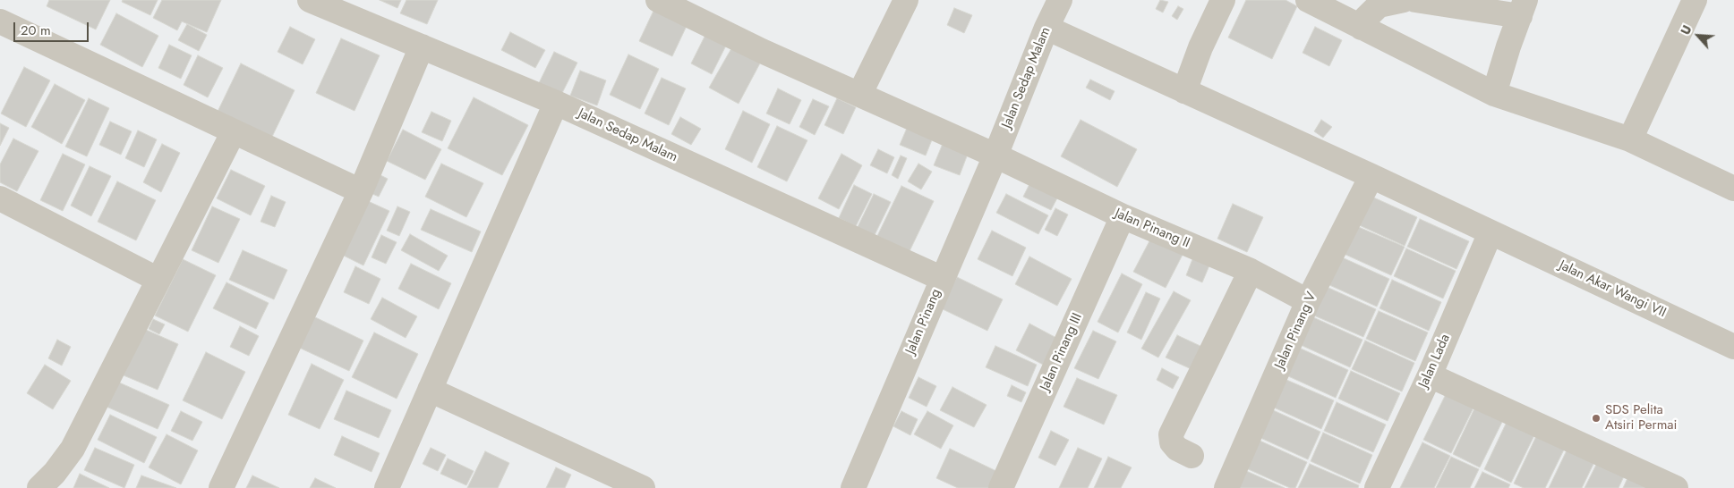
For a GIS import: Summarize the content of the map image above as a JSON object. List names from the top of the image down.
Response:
{
  "streets": {
    "street": [
      "Jalan Sedap Malam",
      "Jalan Pinang II",
      "Jalan Akar Wangi VII",
      "Jalan Pinang",
      "Jalan Pinang V",
      "Jalan Pinang III",
      "Jalan Lada"
    ]
  },
  "crossings": [
    ["Jalan Sedap Malam", "Jalan Pinang II"],
    ["Jalan Sedap Malam", "Jalan Akar Wangi VII"],
    ["Jalan Sedap Malam", "Jalan Pinang"],
    ["Jalan Pinang II", "Jalan Pinang"],
    ["Jalan Pinang II", "Jalan Pinang V"],
    ["Jalan Pinang II", "Jalan Pinang III"],
    ["Jalan Akar Wangi VII", "Jalan Pinang V"],
    ["Jalan Akar Wangi VII", "Jalan Lada"]
  ],
  "places": ["SDS Pelita Atsiri Permai"],
  "scale_bar": "20 m",
  "north": "top left"
}
